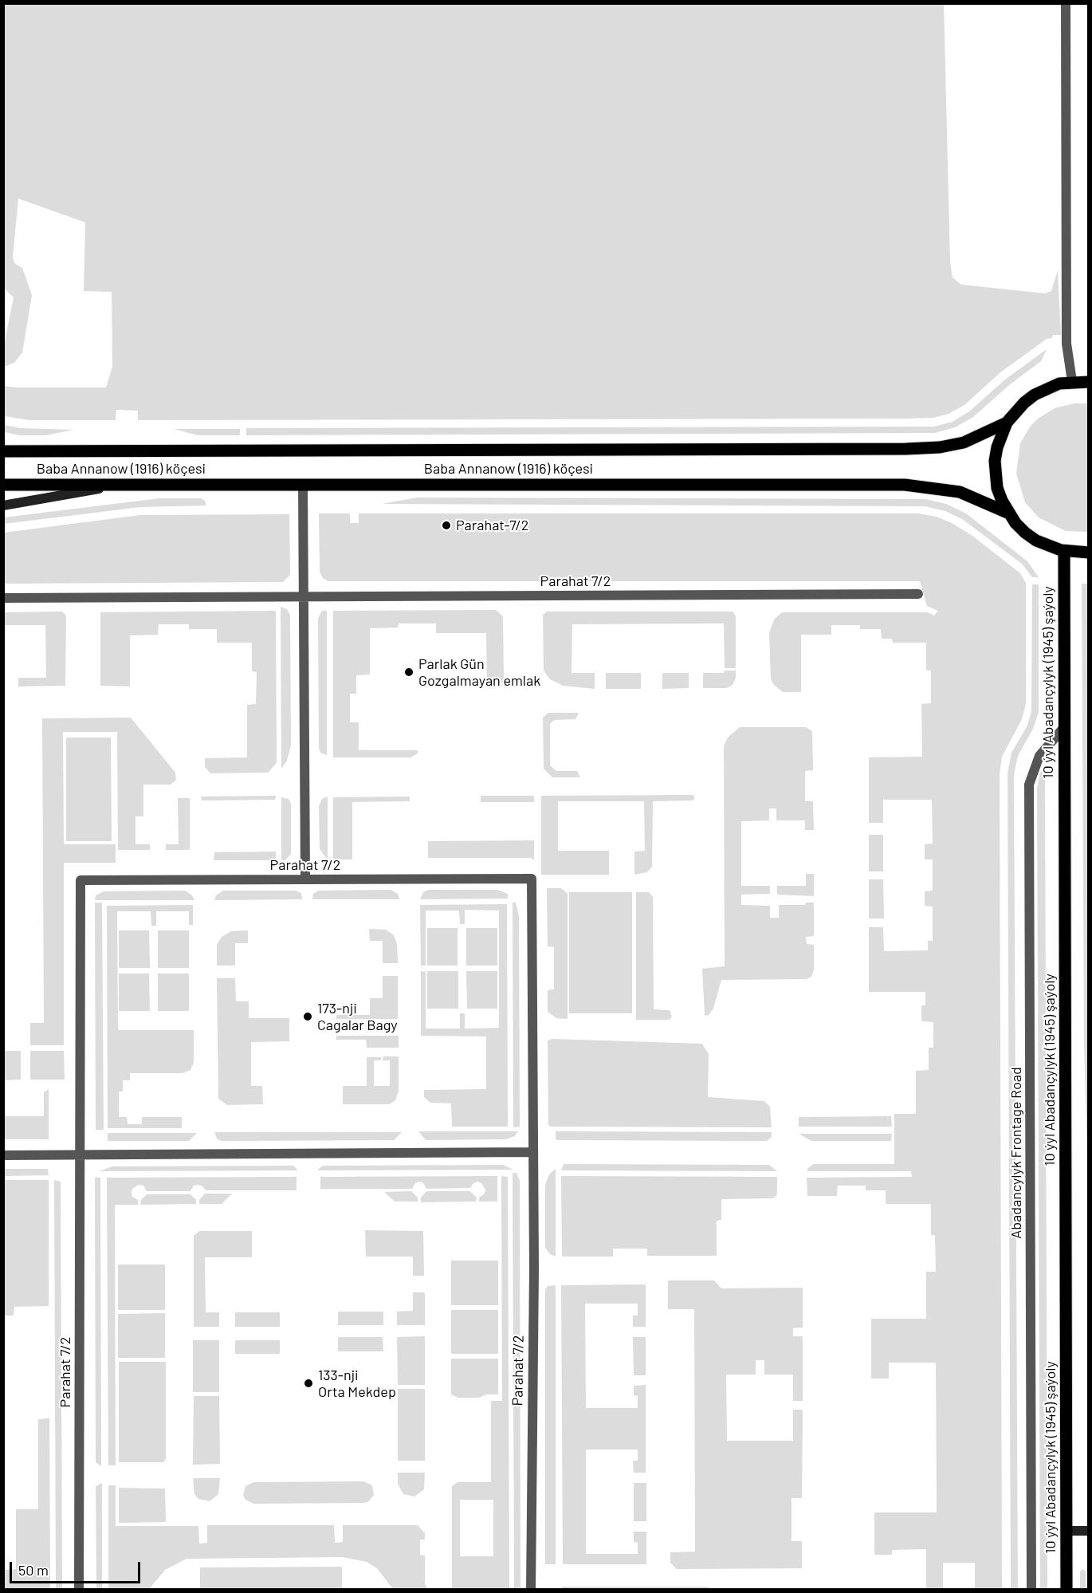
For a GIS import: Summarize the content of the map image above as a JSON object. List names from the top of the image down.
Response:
{
  "streets": {
    "main road": ["Baba Annanow (1916) köçesi", "10 ýyl Abadançylyk (1945) şaýoly"],
    "street": ["Parahat 7/2", "Abadancylyk Frontage Road"]
  },
  "crossings": [
    ["10 ýyl Abadançylyk (1945) şaýoly", "Abadancylyk Frontage Road"]
  ],
  "places": [
    "Parahat-7/2",
    "Parlak Gün Gozgalmayan emlak",
    "173-nji Cagalar Bagy",
    "133-nji Orta Mekdep"
  ],
  "scale_bar": "50 m"
}
